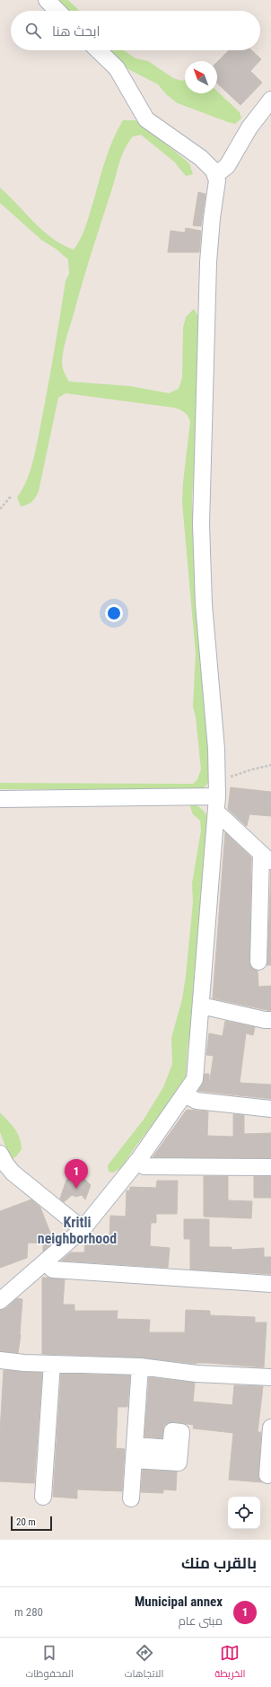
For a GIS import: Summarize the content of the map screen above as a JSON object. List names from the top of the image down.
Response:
{
  "districts": ["Kritli neighborhood"],
  "scale_bar": "20 m",
  "north": "top left",
  "page": {
    "search": "ابحث هنا",
    "pins": "1",
    "scale": "20 m",
    "heading": "بالقرب منك",
    "list": [
      {
        "mark": "1",
        "name": "Municipal annex",
        "note": "مبنى عام",
        "value": "280 m"
      }
    ],
    "nav": ["الخريطة", "الاتجاهات", "المحفوظات"]
  }
}
